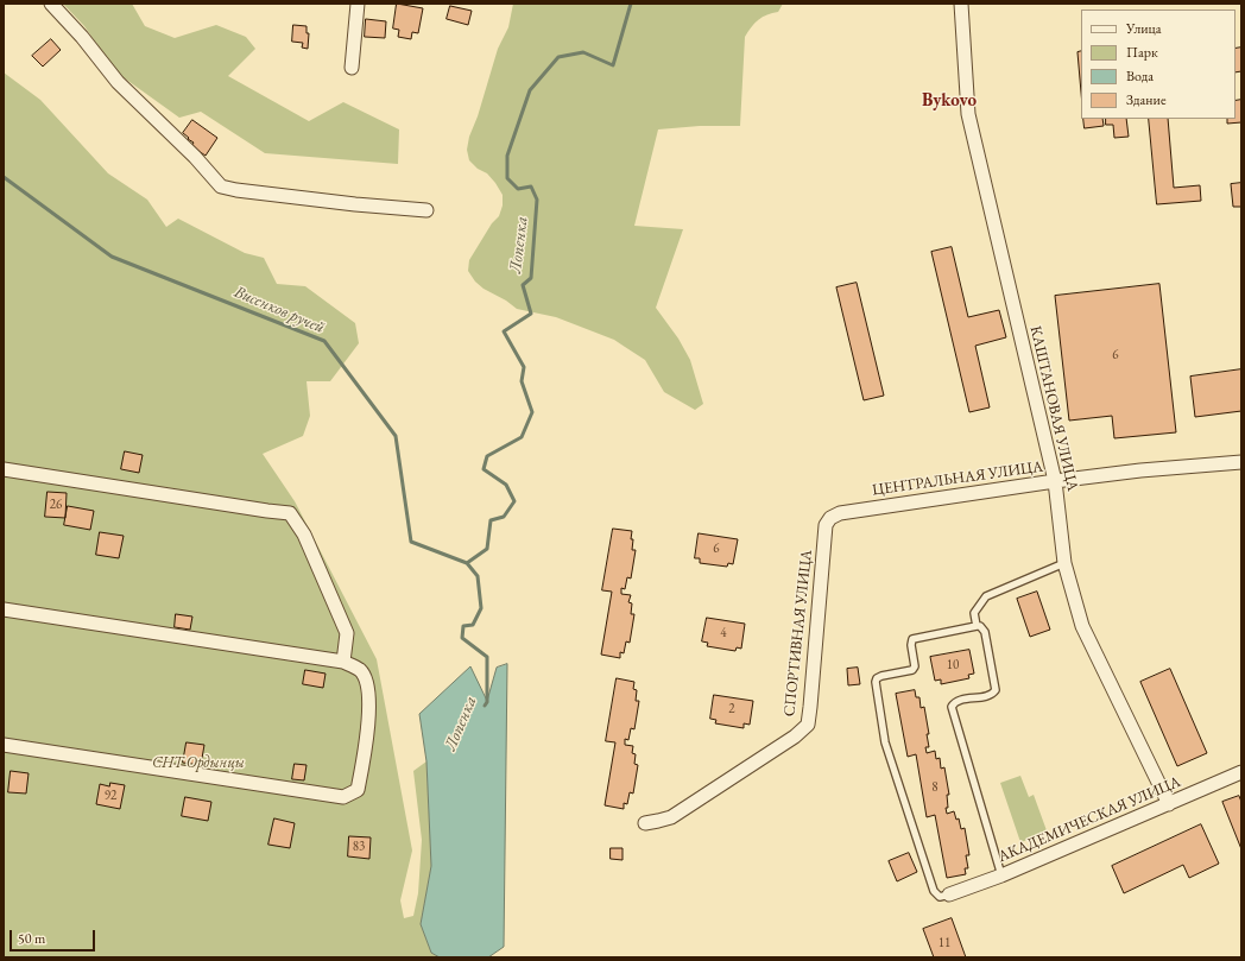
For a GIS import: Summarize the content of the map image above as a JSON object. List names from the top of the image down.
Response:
{
  "streets": {
    "street": [
      "КАШТАНОВАЯ УЛИЦА",
      "ЦЕНТРАЛЬНАЯ УЛИЦА",
      "СПОРТИВНАЯ УЛИЦА",
      "АКАДЕМИЧЕСКАЯ УЛИЦА"
    ]
  },
  "crossings": [
    ["КАШТАНОВАЯ УЛИЦА", "ЦЕНТРАЛЬНАЯ УЛИЦА"],
    ["КАШТАНОВАЯ УЛИЦА", "АКАДЕМИЧЕСКАЯ УЛИЦА"],
    ["ЦЕНТРАЛЬНАЯ УЛИЦА", "СПОРТИВНАЯ УЛИЦА"]
  ],
  "districts": ["Bykovo"],
  "water": ["Лопенка", "Висенков ручей"],
  "parks": ["СНТ Ордынцы"],
  "house_numbers": [
    "6",
    "26",
    "6",
    "4",
    "10",
    "2",
    "8",
    "92",
    "83",
    "11"
  ],
  "legend": [
    "Улица",
    "Парк",
    "Вода",
    "Здание"
  ],
  "scale_bar": "50 m"
}
